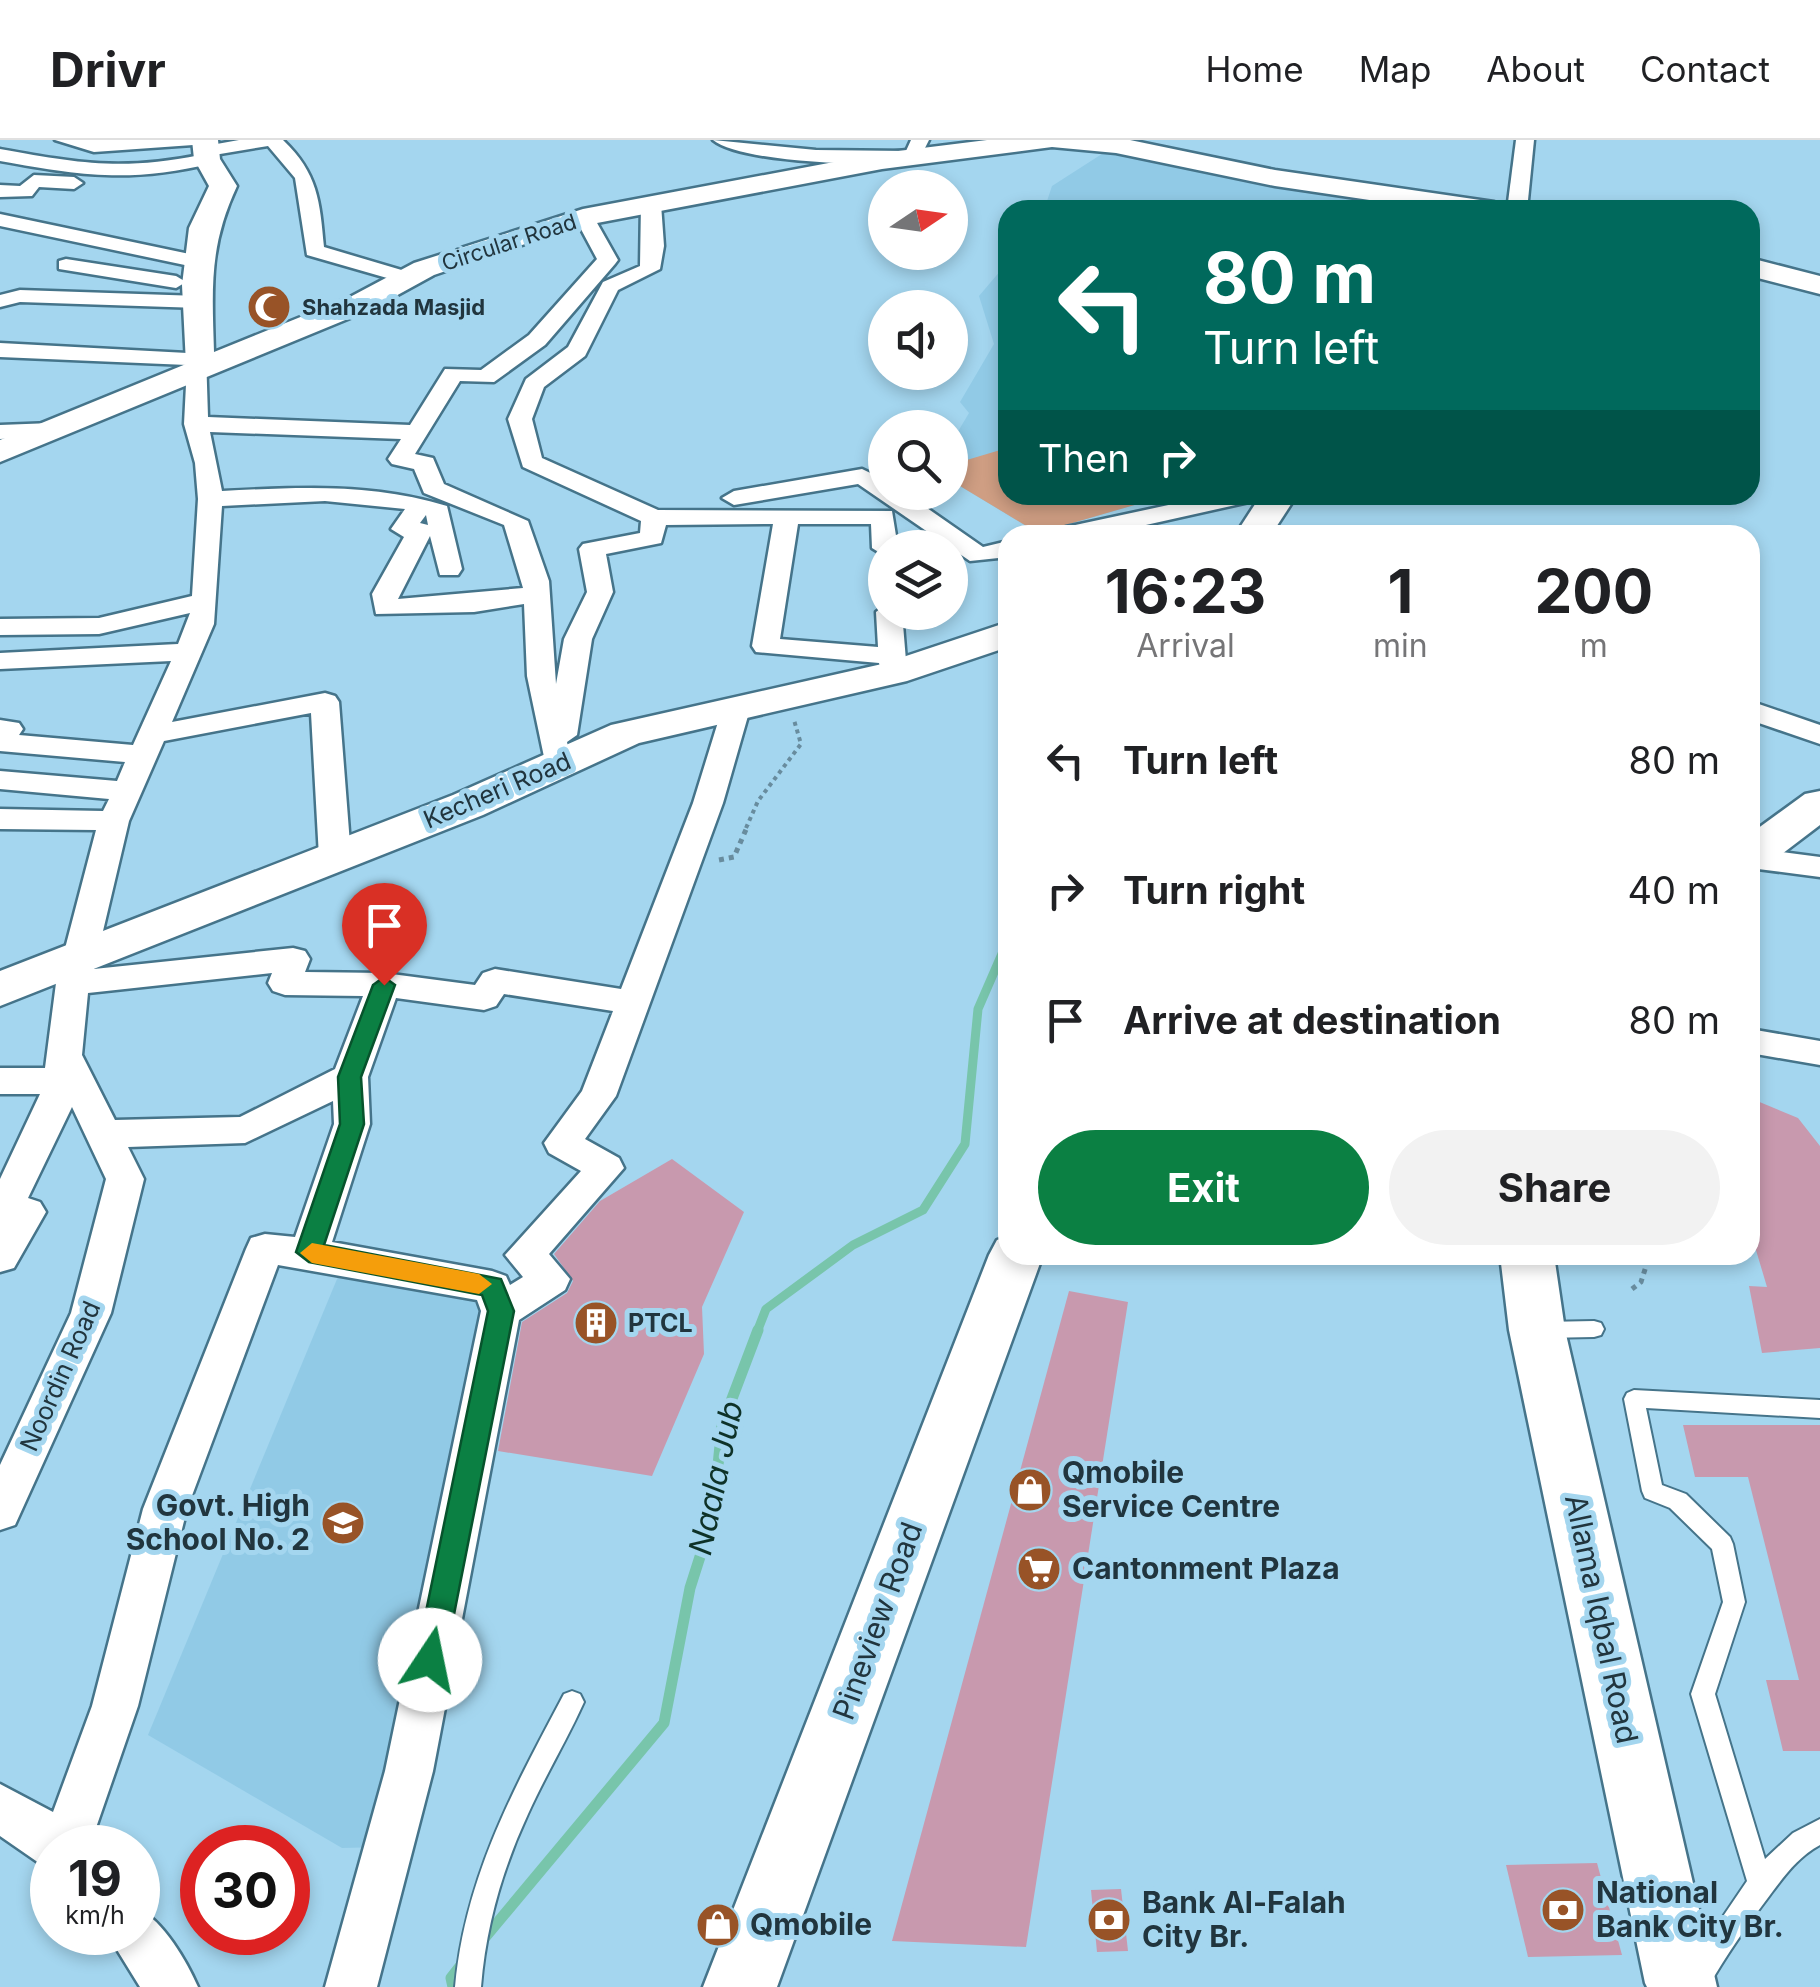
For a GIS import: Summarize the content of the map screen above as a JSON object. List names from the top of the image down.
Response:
{
  "streets": {
    "main road": [
      "Circular Road",
      "Kecheri Road",
      "Allama Iqbal Road",
      "Pineview Road"
    ],
    "street": ["Noordin Road"]
  },
  "water": ["Naala Jub"],
  "places": {
    "mosque": ["Shahzada Masjid"],
    "building": ["PTCL"],
    "shop": ["Qmobile Service Centre", "Qmobile"],
    "school or university": ["Govt. High School No. 2"],
    "supermarket": ["Cantonment Plaza"],
    "bank": ["National Bank City Br.", "Bank Al-Falah City Br."]
  },
  "north": "right",
  "page": {
    "header": "Drivr",
    "nav": [
      "Home",
      "Map",
      "About",
      "Contact"
    ],
    "turn": ["80 m", "Turn left"],
    "then": "Then",
    "eta": [
      "16:23",
      "Arrival",
      "1",
      "min",
      "200",
      "m"
    ],
    "list": [
      {
        "name": "Turn left",
        "value": "80 m"
      },
      {
        "name": "Turn right",
        "value": "40 m"
      },
      {
        "name": "Arrive at destination",
        "value": "80 m"
      }
    ],
    "buttons": ["Exit", "Share"],
    "speed": "19 km/h",
    "limit": "30"
  }
}
